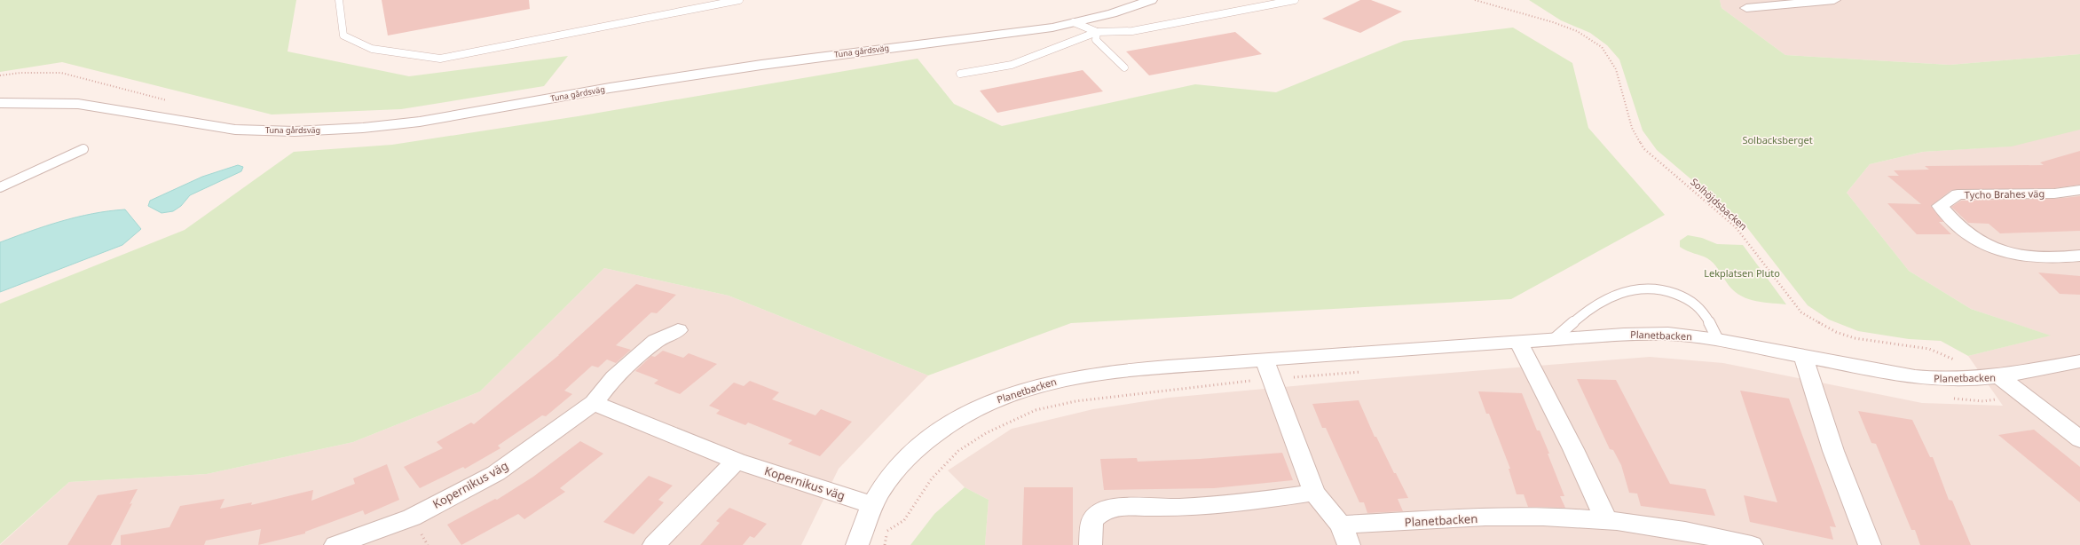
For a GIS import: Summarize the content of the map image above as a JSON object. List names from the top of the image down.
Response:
{
  "streets": {
    "street": [
      "Tuna gårdsväg",
      "Tycho Brahes väg",
      "Planetbacken",
      "Kopernikus väg"
    ],
    "path": ["Solhöjdsbacken"]
  },
  "crossings": [
    ["Solhöjdsbacken", "Planetbacken"],
    ["Planetbacken", "Kopernikus väg"]
  ],
  "parks": ["Solbacksberget", "Lekplatsen Pluto"]
}
